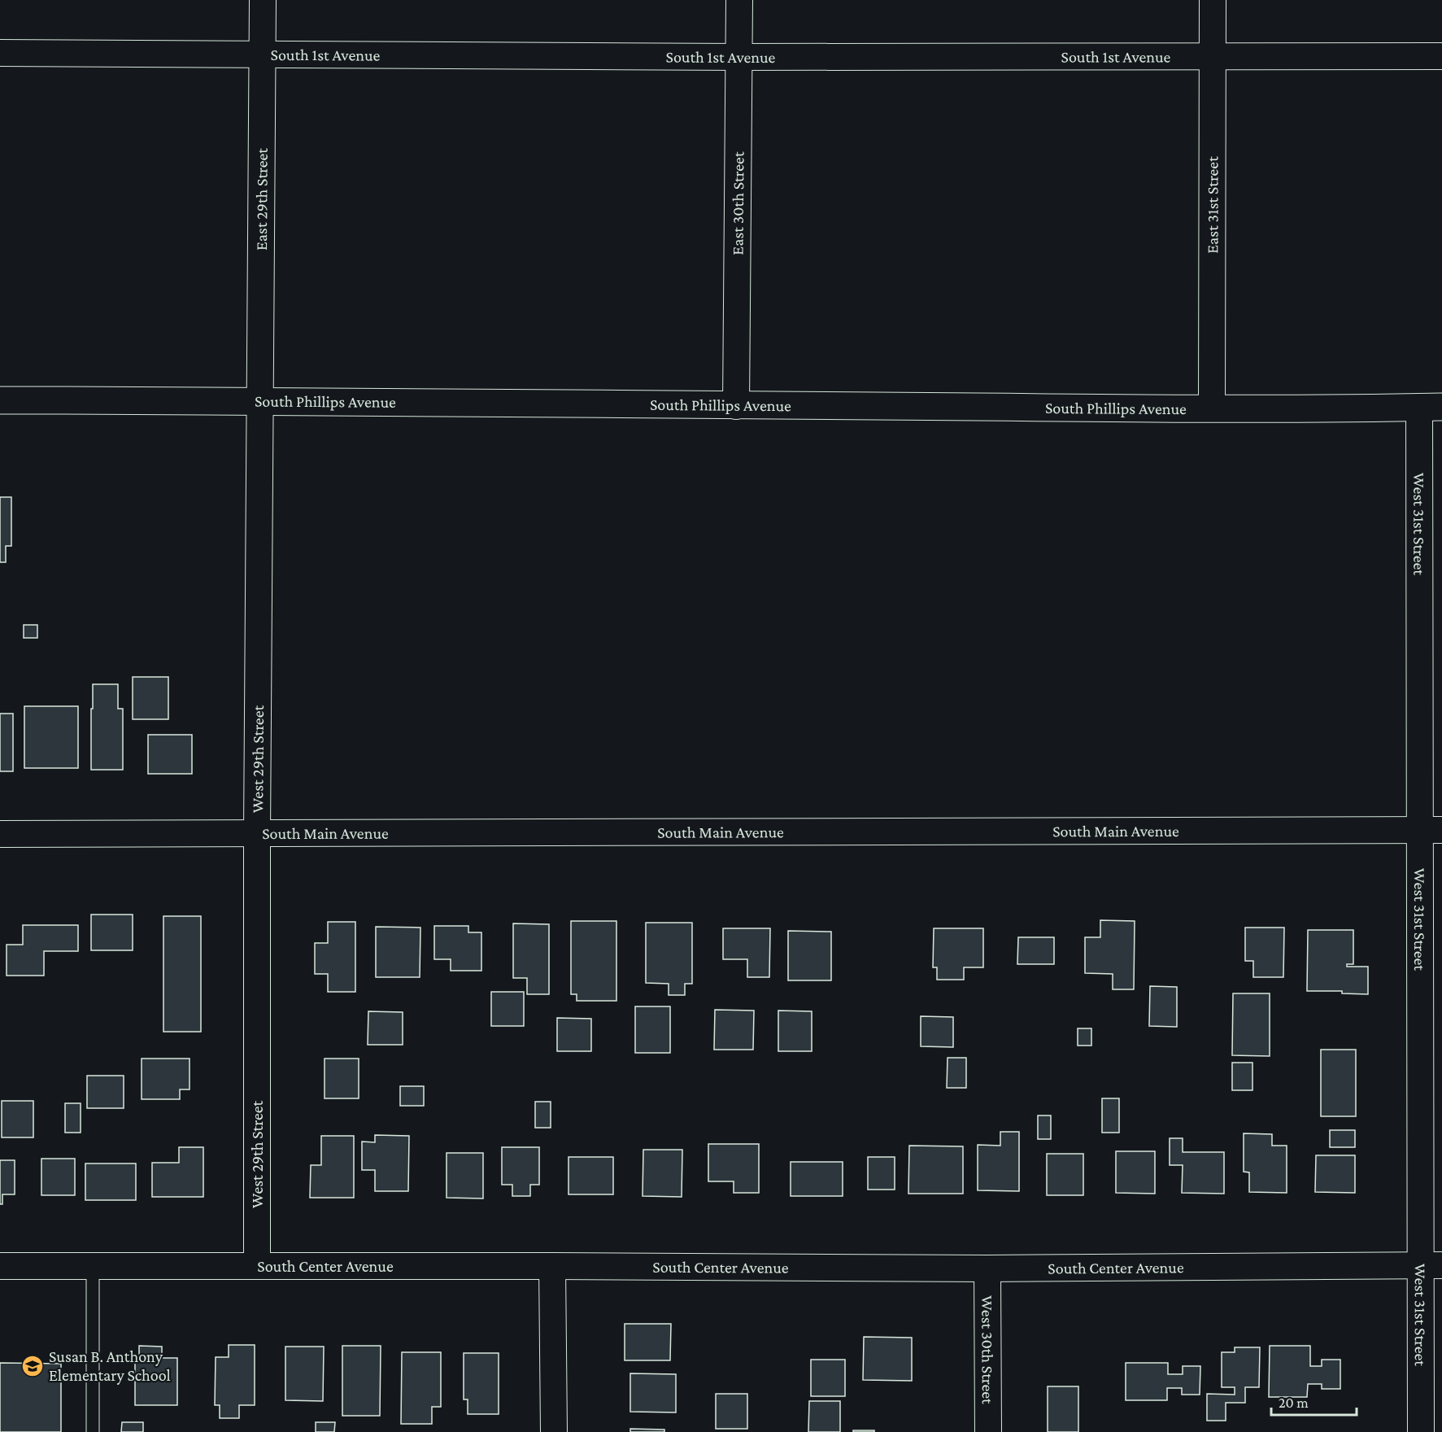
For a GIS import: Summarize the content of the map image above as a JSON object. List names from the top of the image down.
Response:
{
  "streets": {
    "street": [
      "South 1st Avenue",
      "East 29th Street",
      "East 30th Street",
      "East 31st Street",
      "South Phillips Avenue",
      "West 31st Street",
      "West 29th Street",
      "South Main Avenue",
      "South Center Avenue",
      "West 30th Street"
    ]
  },
  "crossings": [
    ["South 1st Avenue", "East 29th Street"],
    ["South 1st Avenue", "East 30th Street"],
    ["South 1st Avenue", "East 31st Street"],
    ["East 29th Street", "South Phillips Avenue"],
    ["East 29th Street", "West 29th Street"],
    ["East 30th Street", "South Phillips Avenue"],
    ["East 31st Street", "South Phillips Avenue"],
    ["South Phillips Avenue", "West 31st Street"],
    ["South Phillips Avenue", "West 29th Street"],
    ["West 31st Street", "South Main Avenue"],
    ["West 31st Street", "South Center Avenue"],
    ["West 29th Street", "South Main Avenue"],
    ["West 29th Street", "South Center Avenue"],
    ["South Center Avenue", "West 30th Street"]
  ],
  "places": {
    "school or university": ["Susan B. Anthony Elementary School"]
  },
  "scale_bar": "20 m"
}
